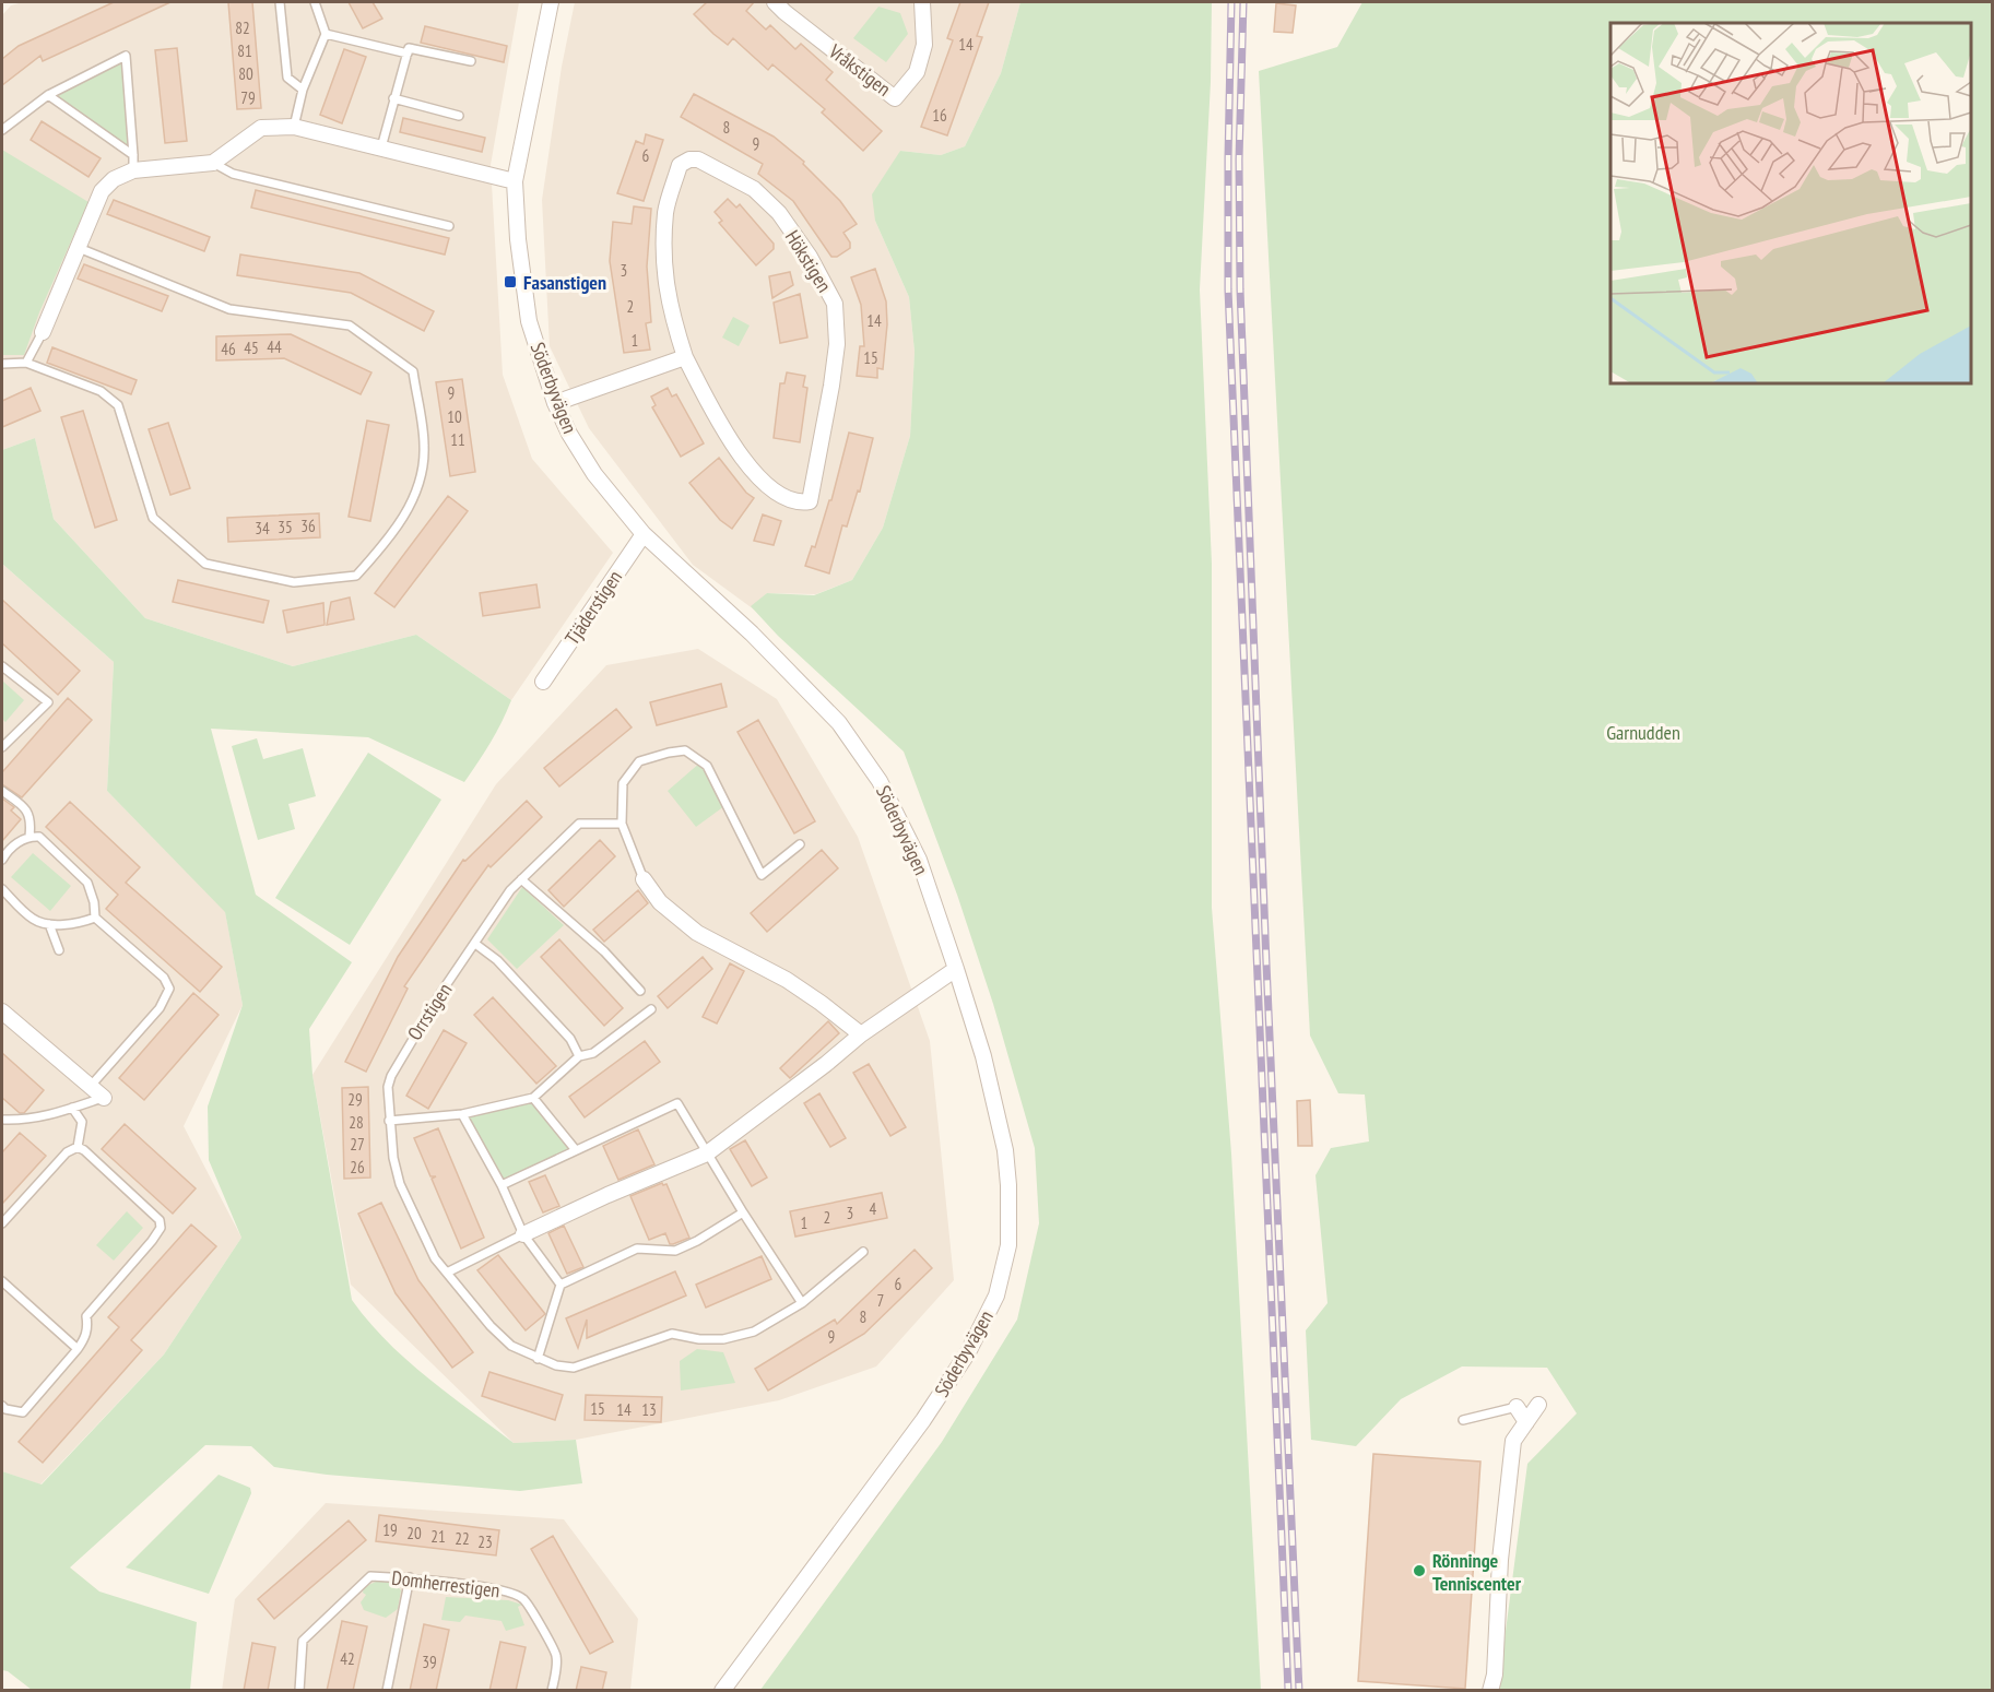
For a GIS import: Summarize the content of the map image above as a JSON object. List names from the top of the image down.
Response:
{
  "streets": {
    "street": [
      "Vråkstigen",
      "Hökstigen",
      "Söderbyvägen",
      "Tjäderstigen"
    ],
    "lane": ["Orrstigen", "Domherrestigen"]
  },
  "crossings": [
    ["Söderbyvägen", "Tjäderstigen"]
  ],
  "parks": ["Garnudden"],
  "places": {
    "transit": ["Fasanstigen"],
    "other": ["Rönninge Tenniscenter"]
  },
  "house_numbers": [
    "82",
    "14",
    "81",
    "80",
    "79",
    "16",
    "8",
    "9",
    "6",
    "3",
    "2",
    "14",
    "1",
    "44",
    "45",
    "46",
    "15",
    "9",
    "10",
    "11",
    "36",
    "35",
    "34",
    "29",
    "28",
    "27",
    "26",
    "4",
    "3",
    "2",
    "1",
    "6",
    "7",
    "8",
    "9",
    "15",
    "14",
    "13",
    "19",
    "20",
    "21",
    "22",
    "23",
    "42",
    "39"
  ]
}
